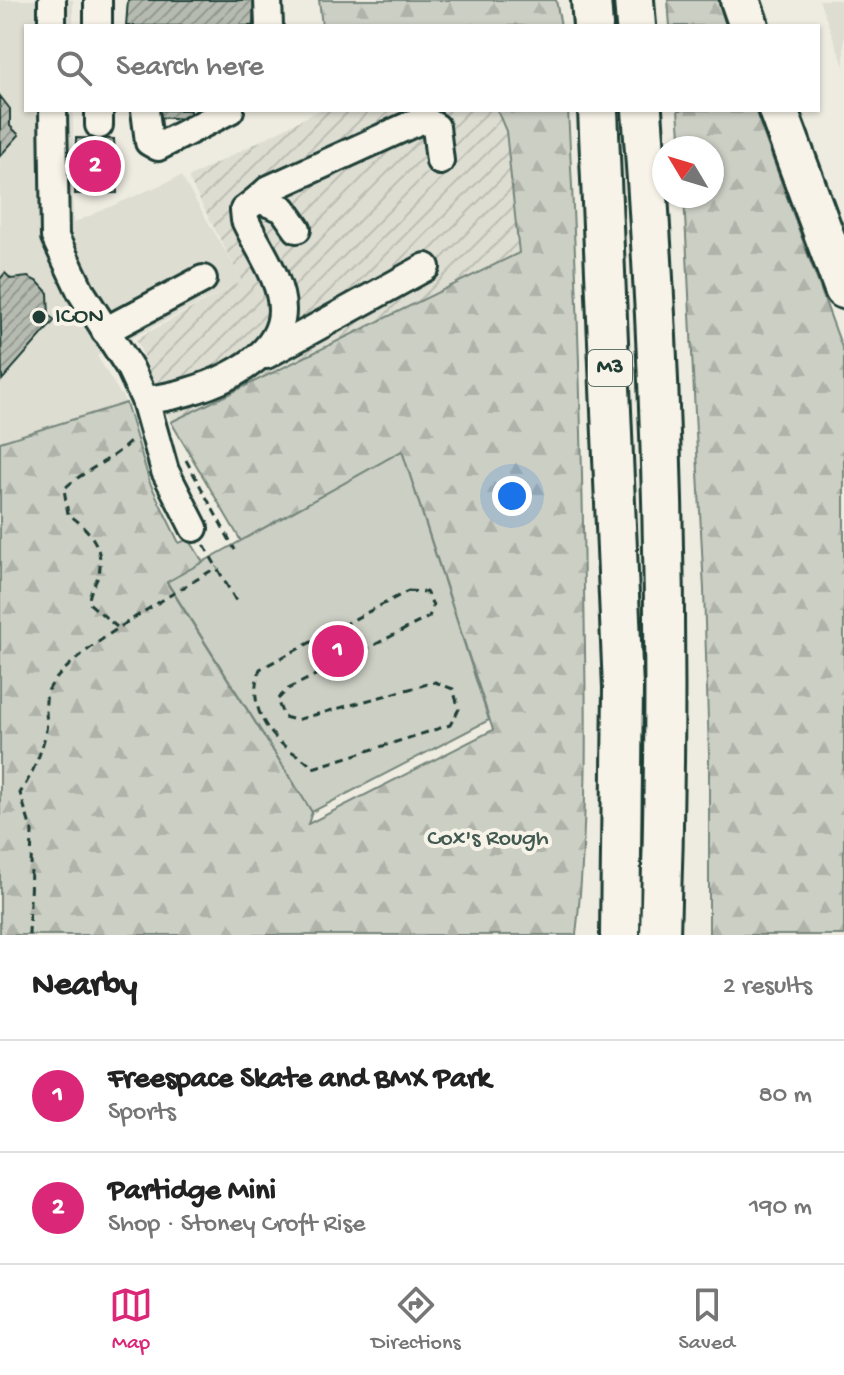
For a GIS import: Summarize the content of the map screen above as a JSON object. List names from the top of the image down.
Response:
{
  "streets": {
    "highway": ["M3"]
  },
  "parks": ["Cox's Rough"],
  "places": ["ICON"],
  "north": "top left",
  "page": {
    "search": "Search here",
    "pins": ["2", "1"],
    "heading": ["Nearby", "2 results"],
    "list": [
      {
        "mark": "1",
        "name": "Freespace Skate and BMX Park",
        "note": "Sports",
        "value": "80 m"
      },
      {
        "mark": "2",
        "name": "Partidge Mini",
        "note": "Shop · Stoney Croft Rise",
        "value": "190 m"
      }
    ],
    "nav": ["Map", "Directions", "Saved"]
  }
}
